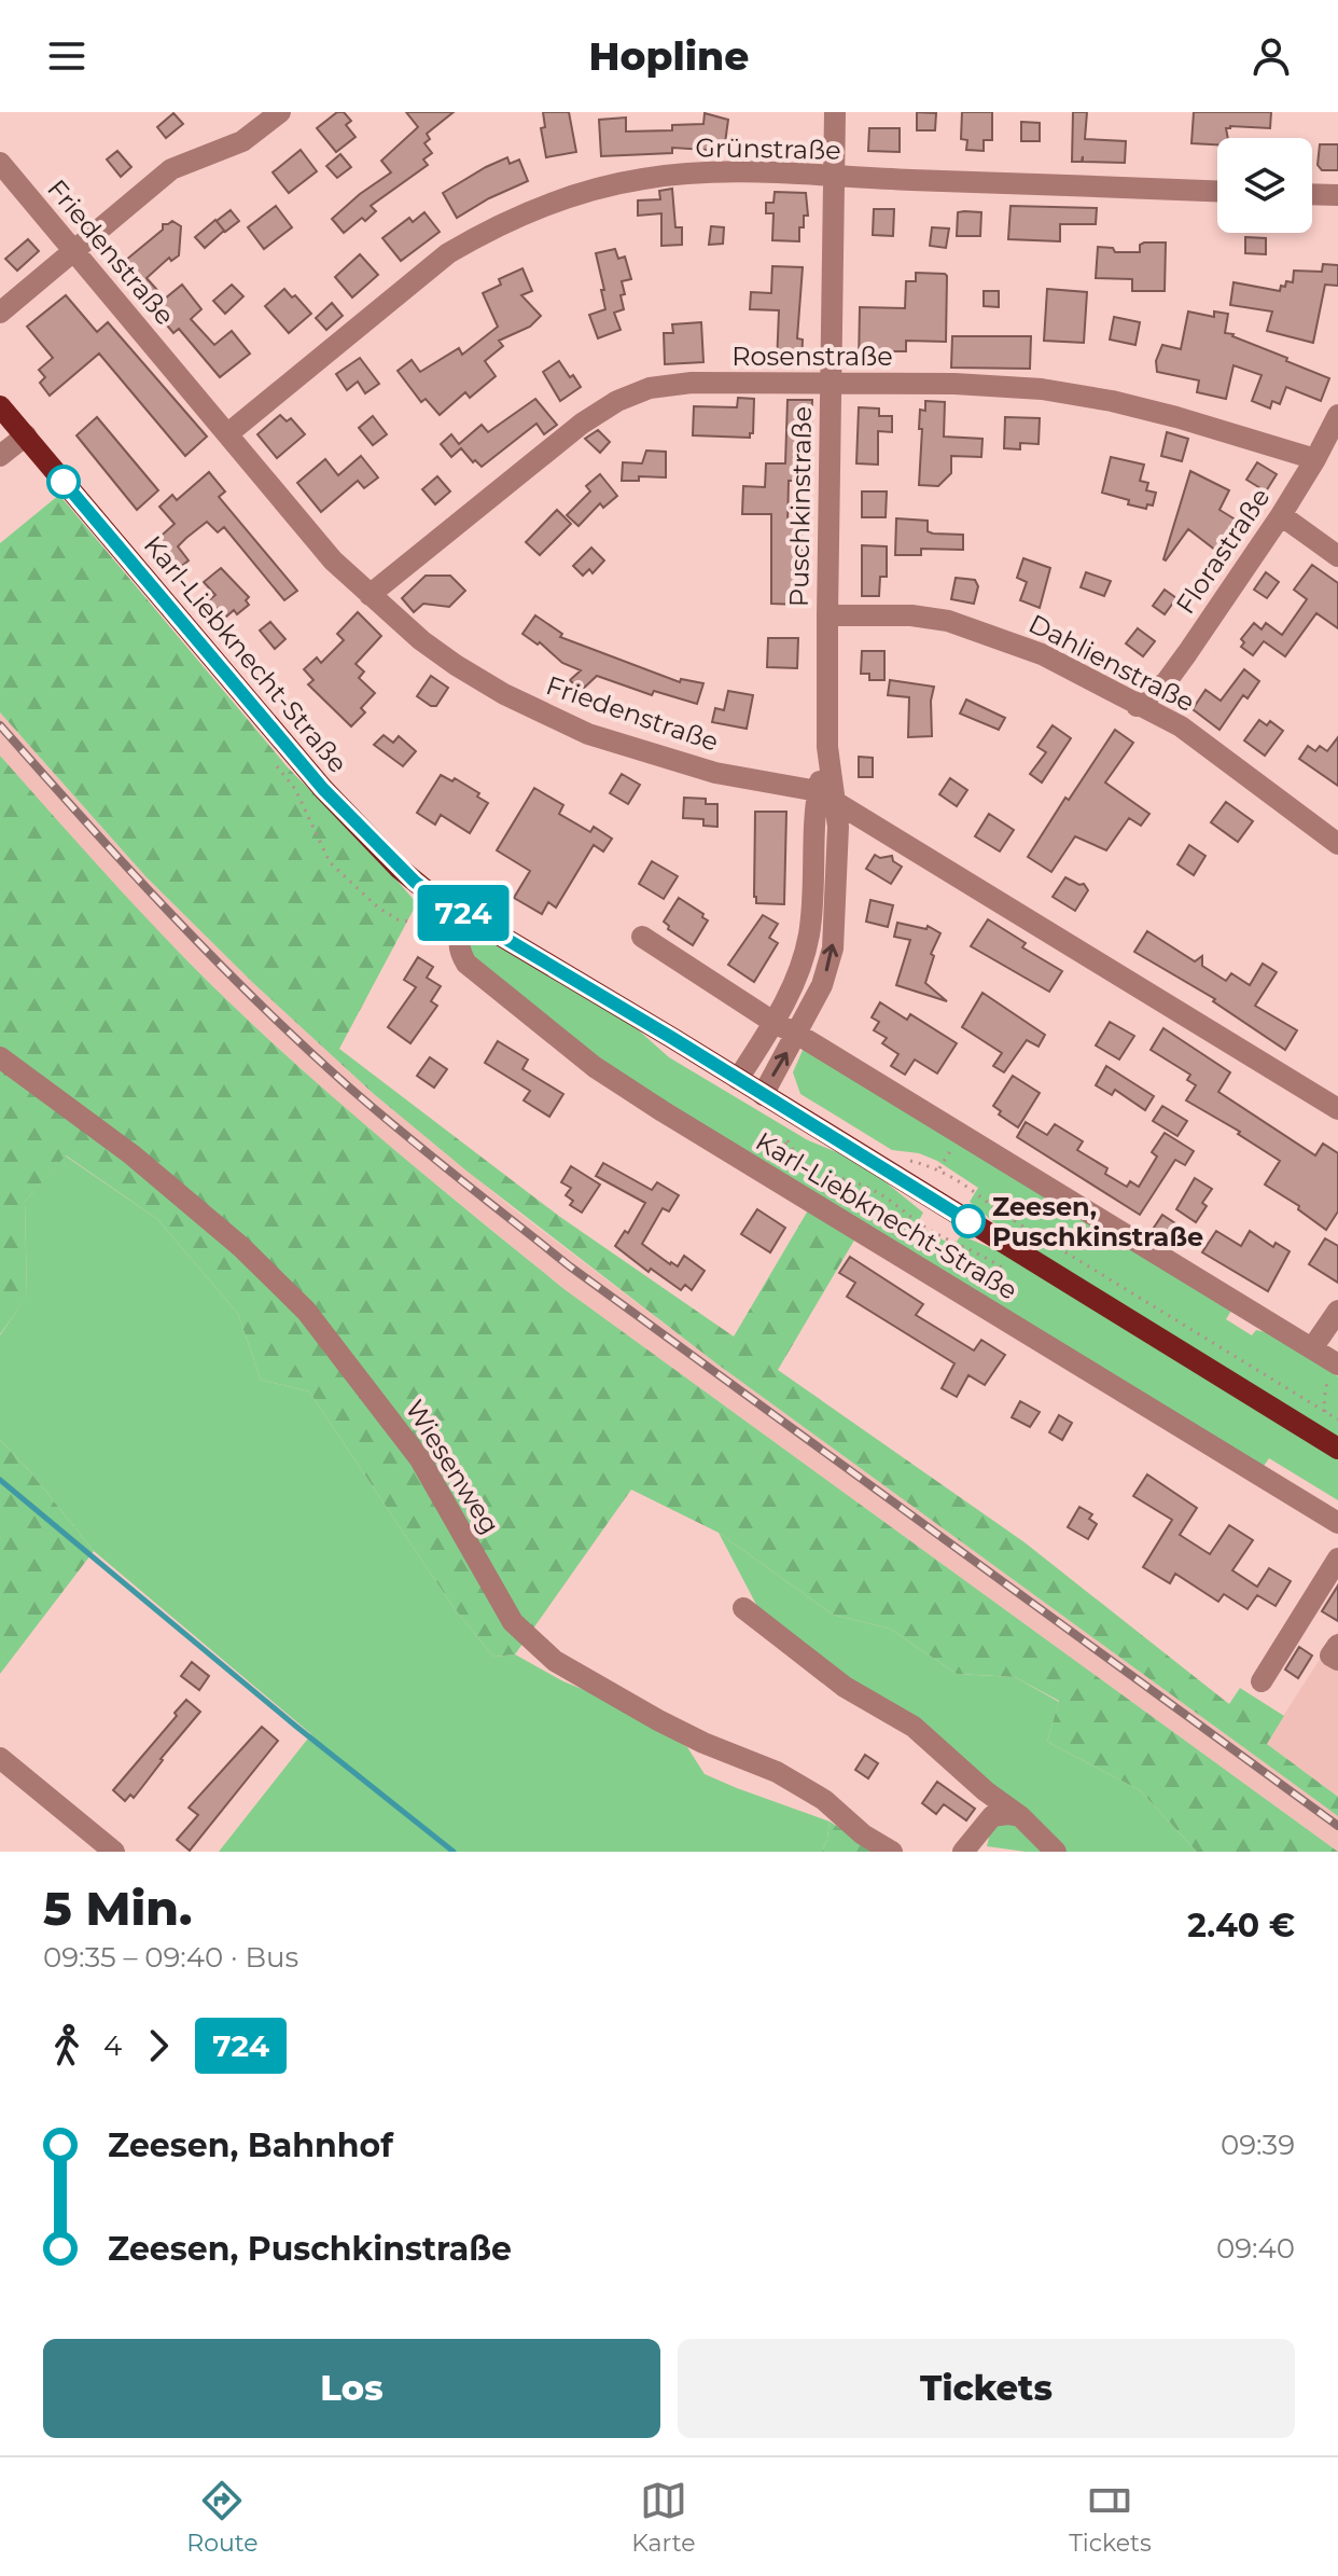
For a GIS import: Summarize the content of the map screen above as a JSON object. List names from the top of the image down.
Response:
{
  "streets": {
    "main road": ["Karl-Liebknecht-Straße"],
    "street": [
      "Grünstraße",
      "Friedenstraße",
      "Rosenstraße",
      "Puschkinstraße",
      "Florastraße",
      "Dahlienstraße",
      "Wiesenweg"
    ]
  },
  "crossings": [
    ["Grünstraße", "Friedenstraße"],
    ["Grünstraße", "Puschkinstraße"],
    ["Friedenstraße", "Rosenstraße"],
    ["Friedenstraße", "Puschkinstraße"],
    ["Rosenstraße", "Puschkinstraße"],
    ["Rosenstraße", "Florastraße"],
    ["Puschkinstraße", "Karl-Liebknecht-Straße"],
    ["Puschkinstraße", "Dahlienstraße"],
    ["Florastraße", "Dahlienstraße"]
  ],
  "places": ["Zeesen, Puschkinstraße"],
  "lines": ["bus line 724"],
  "page": {
    "header": "Hopline",
    "on_map": "724",
    "heading": ["5 Min.", "09:35 – 09:40 · Bus", "2.40 €"],
    "legs": ["4", "724"],
    "list": [
      {
        "name": "Zeesen, Bahnhof",
        "value": "09:39"
      },
      {
        "name": "Zeesen, Puschkinstraße",
        "value": "09:40"
      }
    ],
    "buttons": ["Los", "Tickets"],
    "tabs": ["Route", "Karte", "Tickets"]
  }
}
